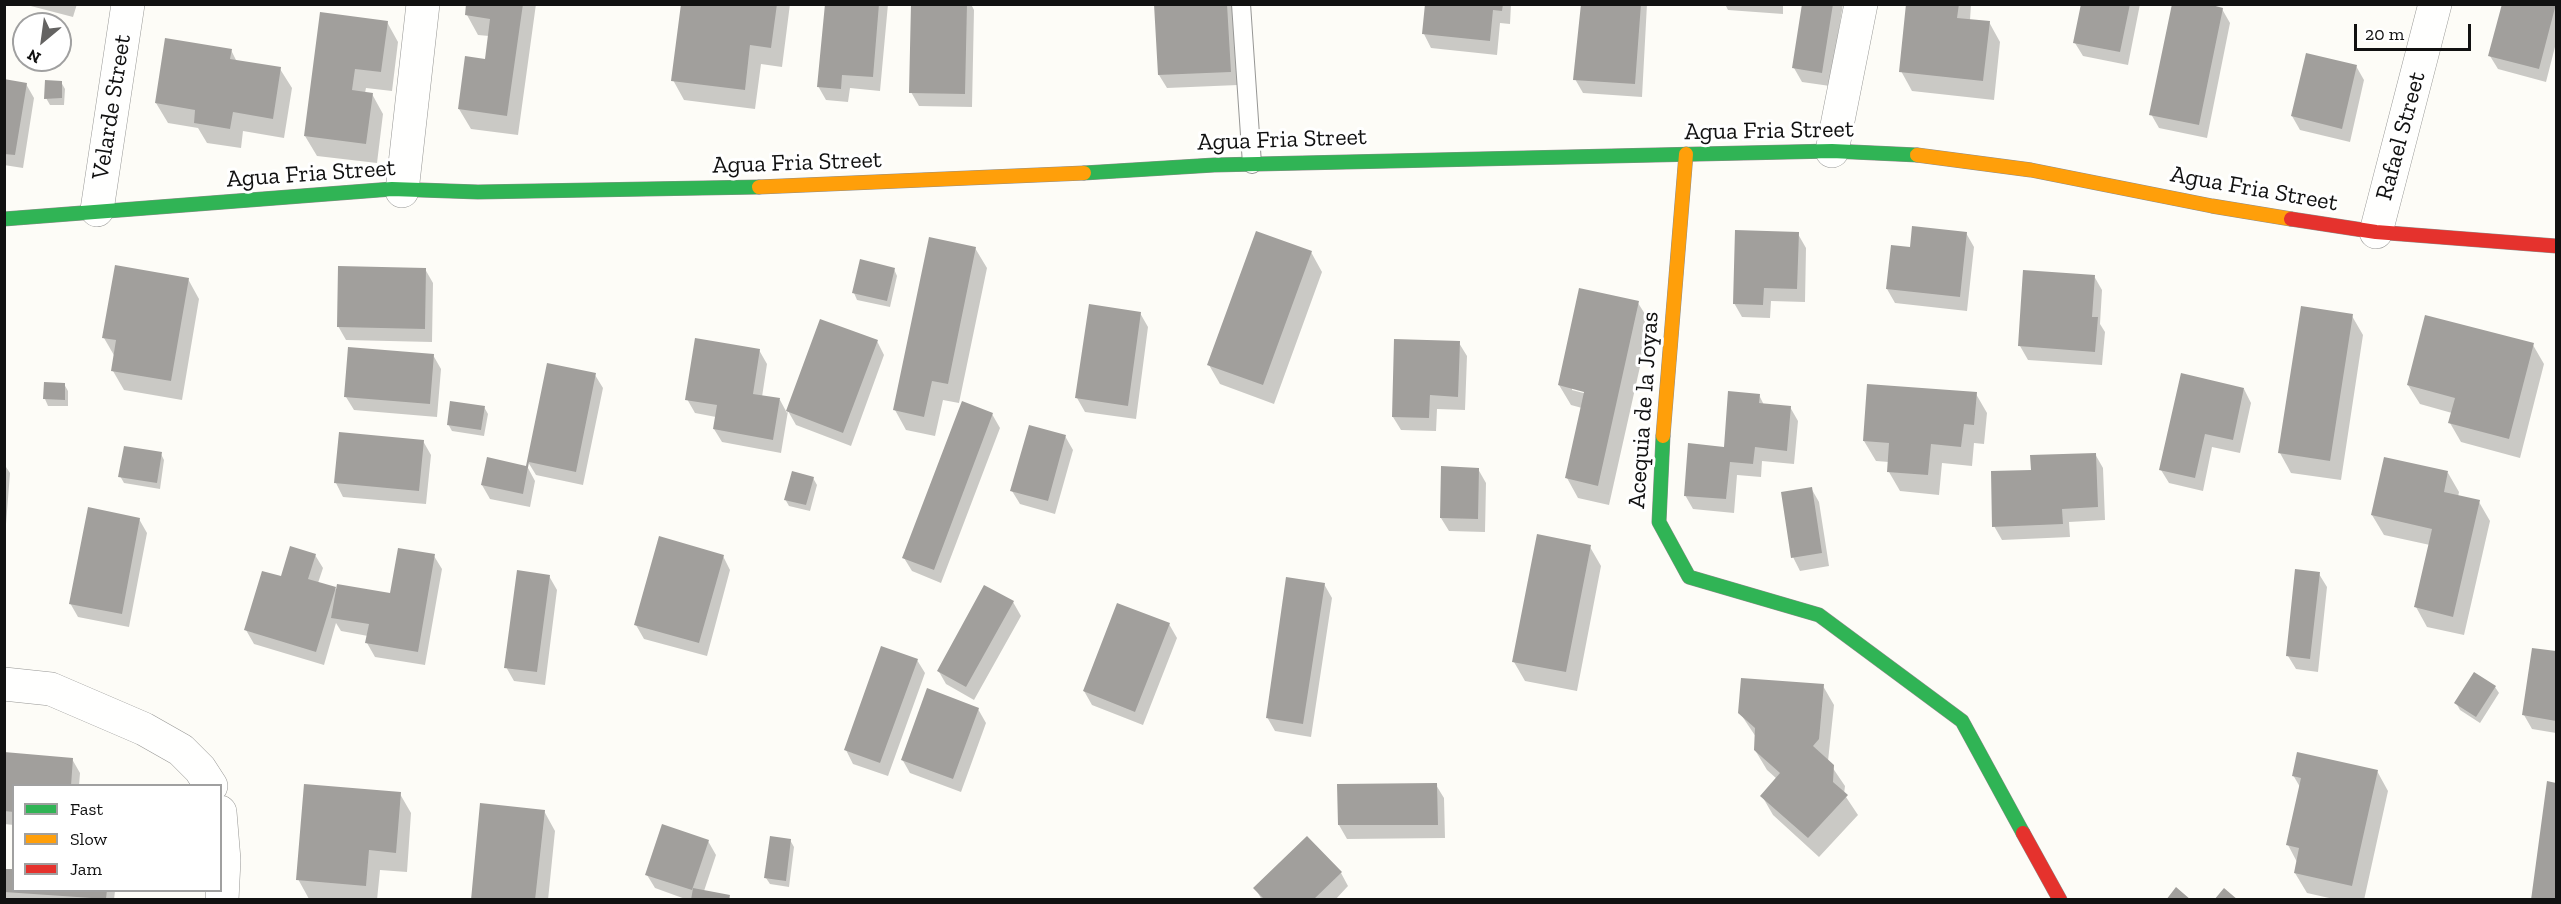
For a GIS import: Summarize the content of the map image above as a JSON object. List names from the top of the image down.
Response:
{
  "streets": {
    "street": [
      "Velarde Street",
      "Agua Fria Street",
      "Rafael Street",
      "Acequia de la Joyas"
    ]
  },
  "crossings": [
    ["Velarde Street", "Agua Fria Street"],
    ["Agua Fria Street", "Rafael Street"],
    ["Agua Fria Street", "Acequia de la Joyas"]
  ],
  "legend": ["Fast", "Slow", "Jam"],
  "scale_bar": "20 m",
  "north": "bottom left"
}
